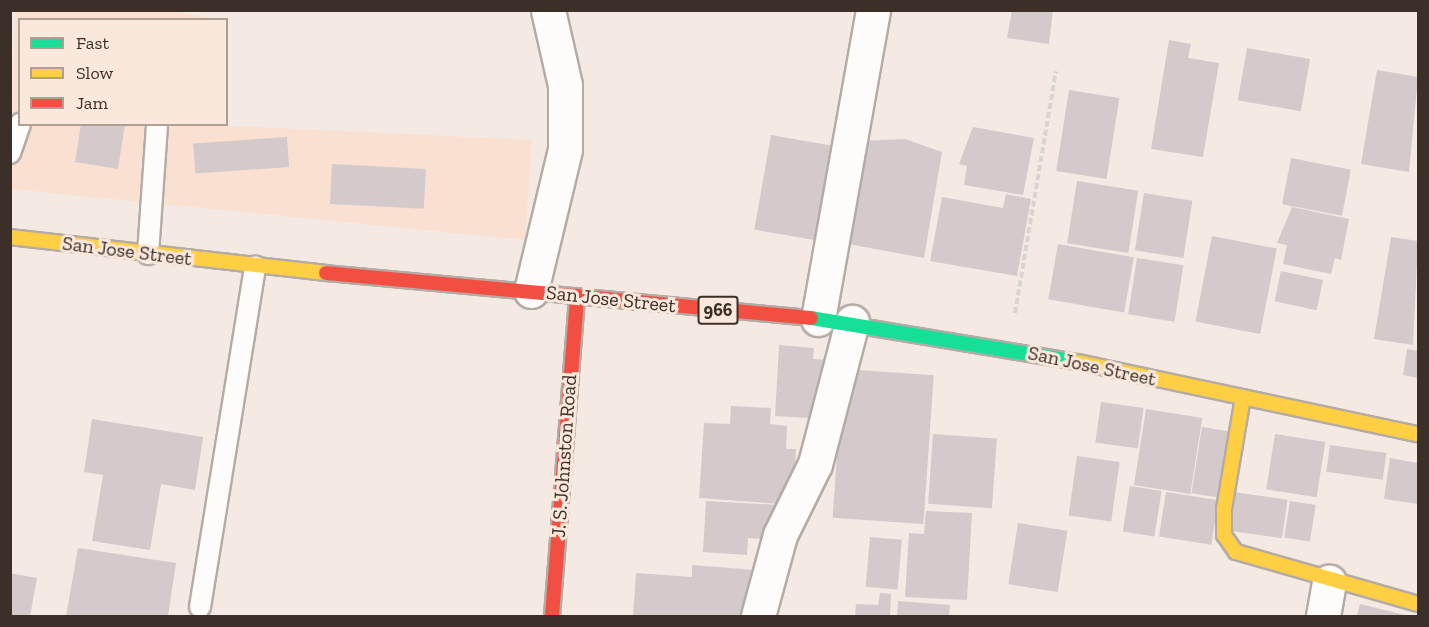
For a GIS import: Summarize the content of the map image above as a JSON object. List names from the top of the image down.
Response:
{
  "streets": {
    "main road": ["San Jose Street", "966", "J. S. Johnston Road"]
  },
  "crossings": [
    ["San Jose Street", "J. S. Johnston Road"]
  ],
  "legend": ["Fast", "Slow", "Jam"]
}
